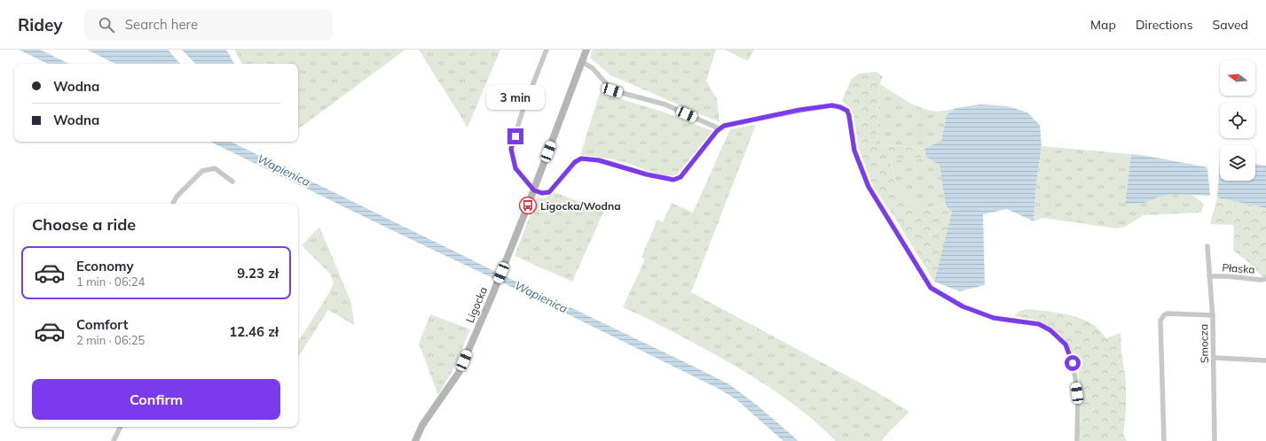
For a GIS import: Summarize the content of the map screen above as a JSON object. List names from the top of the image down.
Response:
{
  "streets": {
    "street": ["Płaska", "Ligocka", "Smocza"]
  },
  "crossings": [
    ["Płaska", "Smocza"]
  ],
  "water": ["Wapienica"],
  "places": {
    "bus stop": ["Ligocka/Wodna"]
  },
  "north": "left",
  "page": {
    "header": "Ridey",
    "search": "Search here",
    "nav": ["Map", "Directions", "Saved"],
    "banner": ["Wodna", "Wodna"],
    "bubble": "3 min",
    "heading": "Choose a ride",
    "list": [
      {
        "name": "Economy",
        "note": "1 min · 06:24",
        "value": "9.23 zł"
      },
      {
        "name": "Comfort",
        "note": "2 min · 06:25",
        "value": "12.46 zł"
      }
    ],
    "buttons": "Confirm"
  }
}
